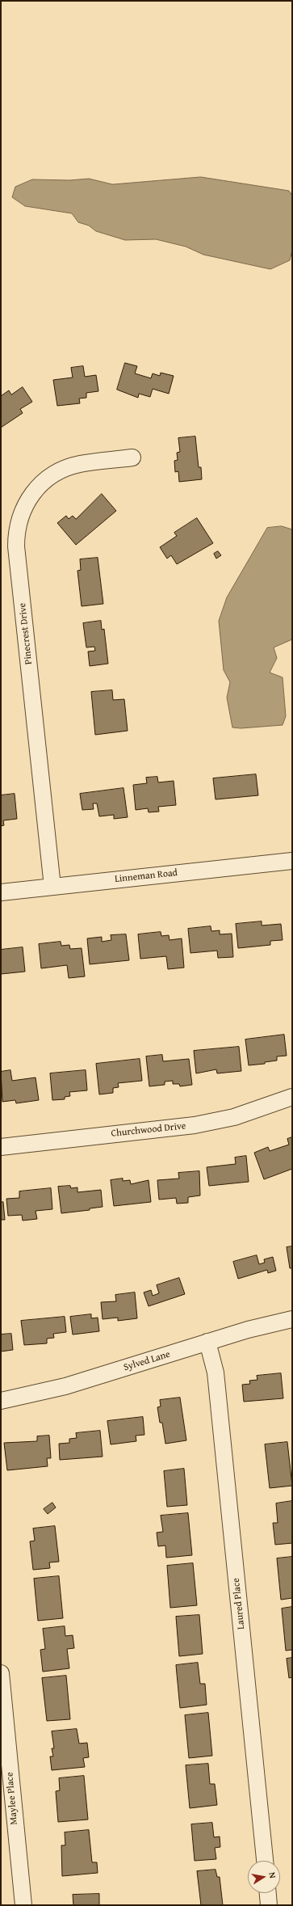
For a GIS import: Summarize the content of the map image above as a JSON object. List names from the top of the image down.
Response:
{
  "streets": {
    "street": [
      "Pinecrest Drive",
      "Linneman Road",
      "Churchwood Drive",
      "Sylved Lane",
      "Laured Place",
      "Maylee Place"
    ]
  },
  "crossings": [
    ["Pinecrest Drive", "Linneman Road"],
    ["Sylved Lane", "Laured Place"]
  ],
  "north": "right"
}
